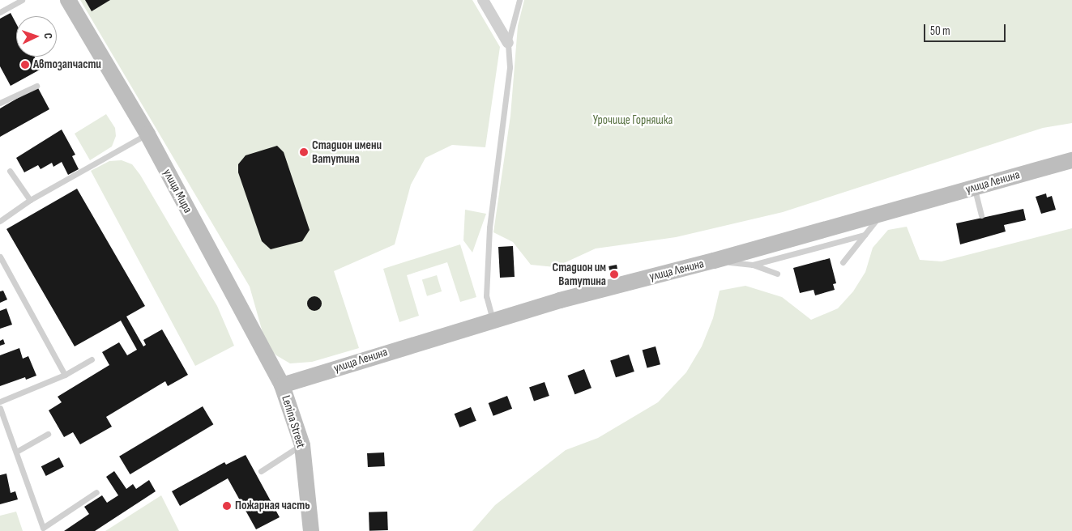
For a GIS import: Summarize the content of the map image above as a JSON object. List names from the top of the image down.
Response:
{
  "streets": {
    "main road": ["улица Ленина", "улица Мира", "Lenina Street"]
  },
  "crossings": [
    ["улица Ленина", "улица Мира"],
    ["улица Ленина", "Lenina Street"],
    ["улица Мира", "Lenina Street"]
  ],
  "parks": ["Урочище Горняшка"],
  "places": [
    "Автозапчасти",
    "Стадион имени Ватутина",
    "Стадион им Ватутина",
    "Пожарная часть"
  ],
  "scale_bar": "50 m",
  "north": "right"
}
